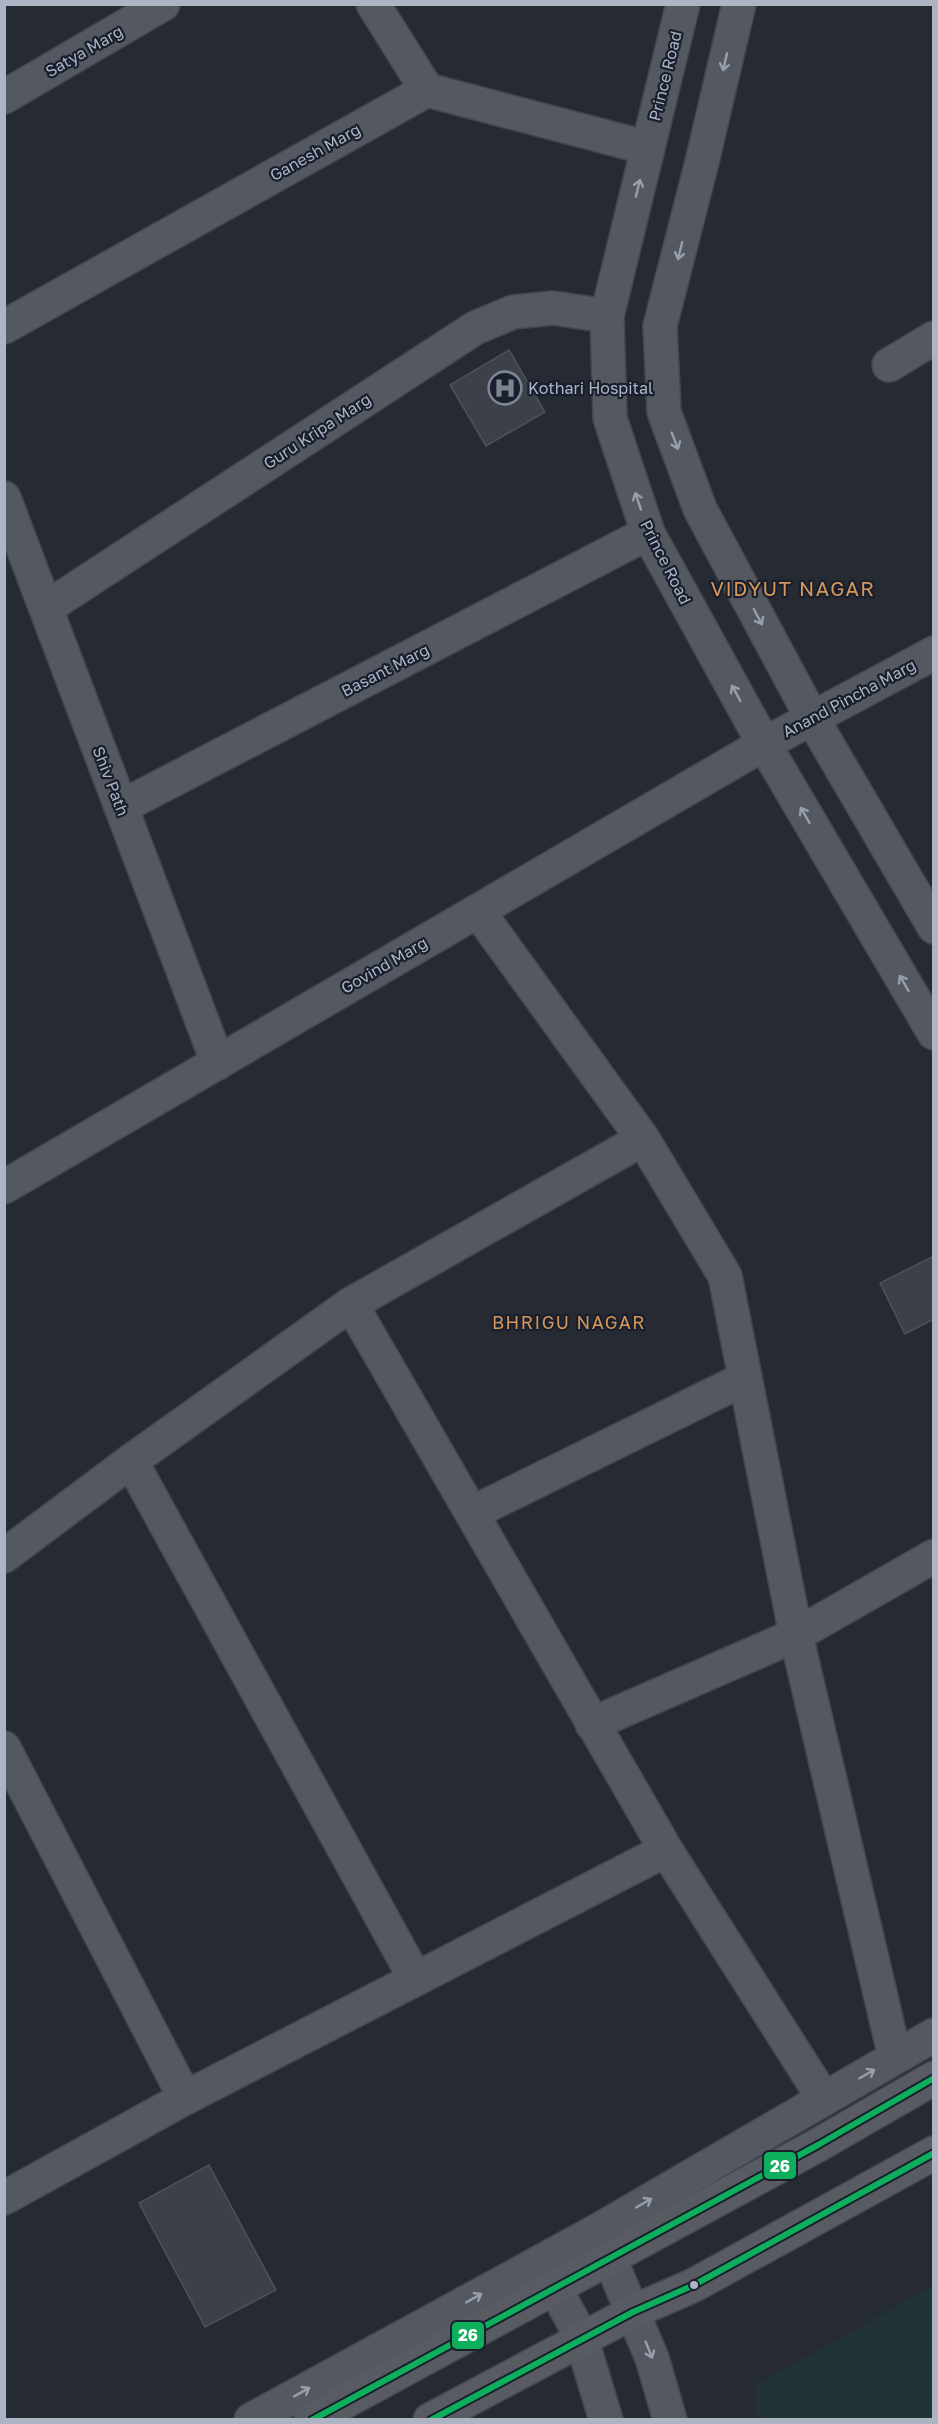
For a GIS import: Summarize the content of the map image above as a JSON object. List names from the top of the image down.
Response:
{
  "streets": {
    "street": [
      "Satya Marg",
      "Prince Road",
      "Ganesh Marg",
      "Guru Kripa Marg",
      "Basant Marg",
      "Anand Pincha Marg",
      "Shiv Path",
      "Govind Marg"
    ]
  },
  "crossings": [
    ["Prince Road", "Guru Kripa Marg"],
    ["Prince Road", "Basant Marg"],
    ["Prince Road", "Anand Pincha Marg"],
    ["Prince Road", "Govind Marg"],
    ["Guru Kripa Marg", "Shiv Path"],
    ["Basant Marg", "Shiv Path"],
    ["Anand Pincha Marg", "Govind Marg"],
    ["Shiv Path", "Govind Marg"]
  ],
  "districts": ["VIDYUT NAGAR", "BHRIGU NAGAR"],
  "places": {
    "hospital": ["Kothari Hospital"]
  },
  "lines": ["transit line 26"]
}
